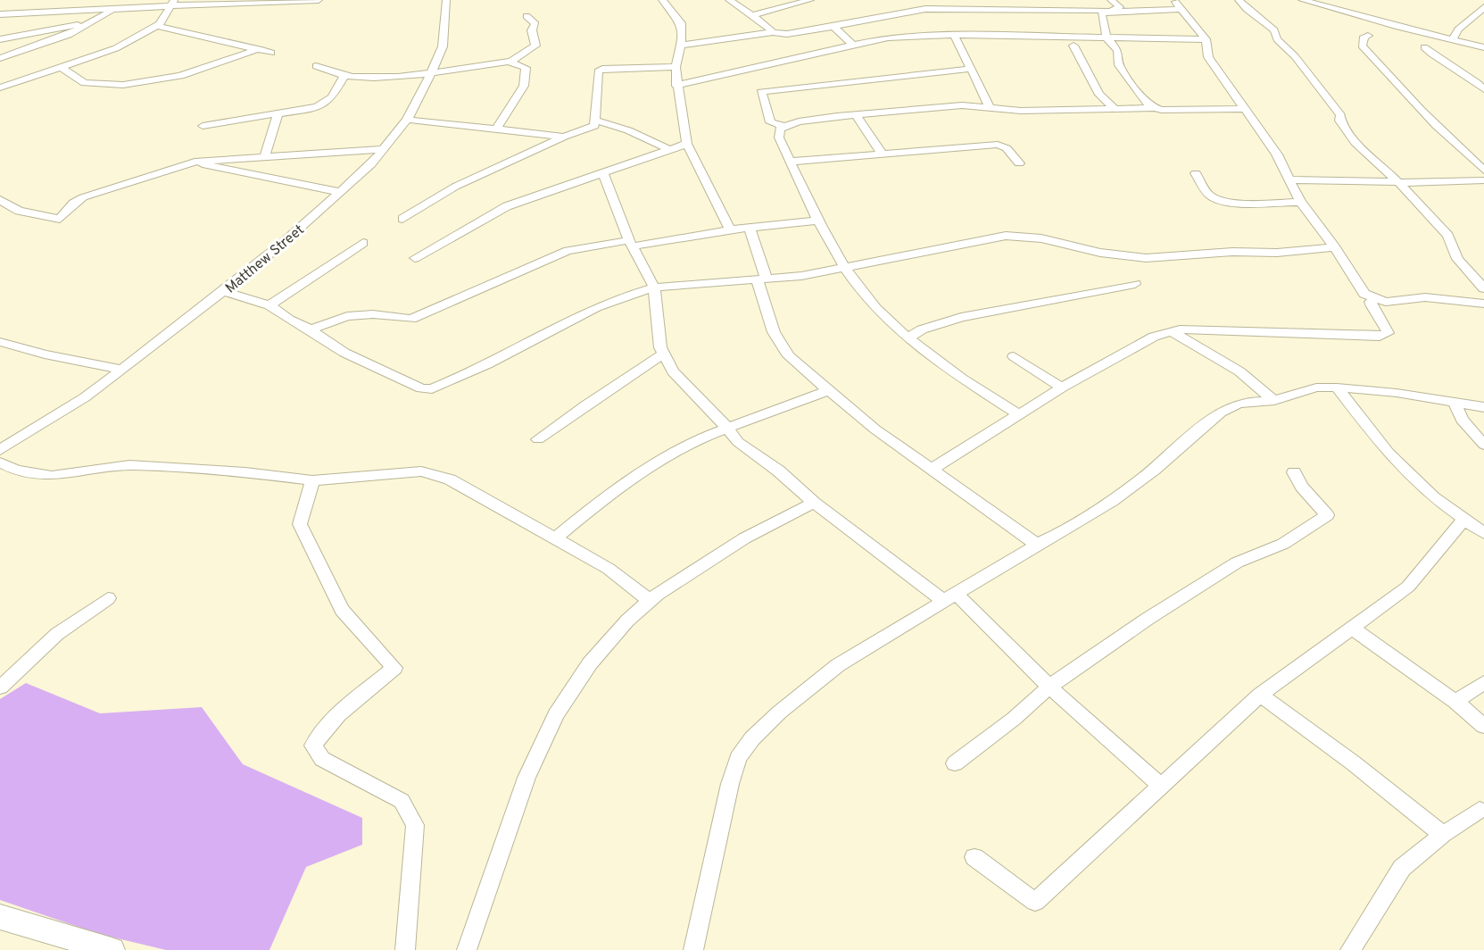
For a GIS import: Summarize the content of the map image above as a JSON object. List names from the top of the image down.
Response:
{
  "streets": {
    "street": ["Matthew Street"]
  }
}
